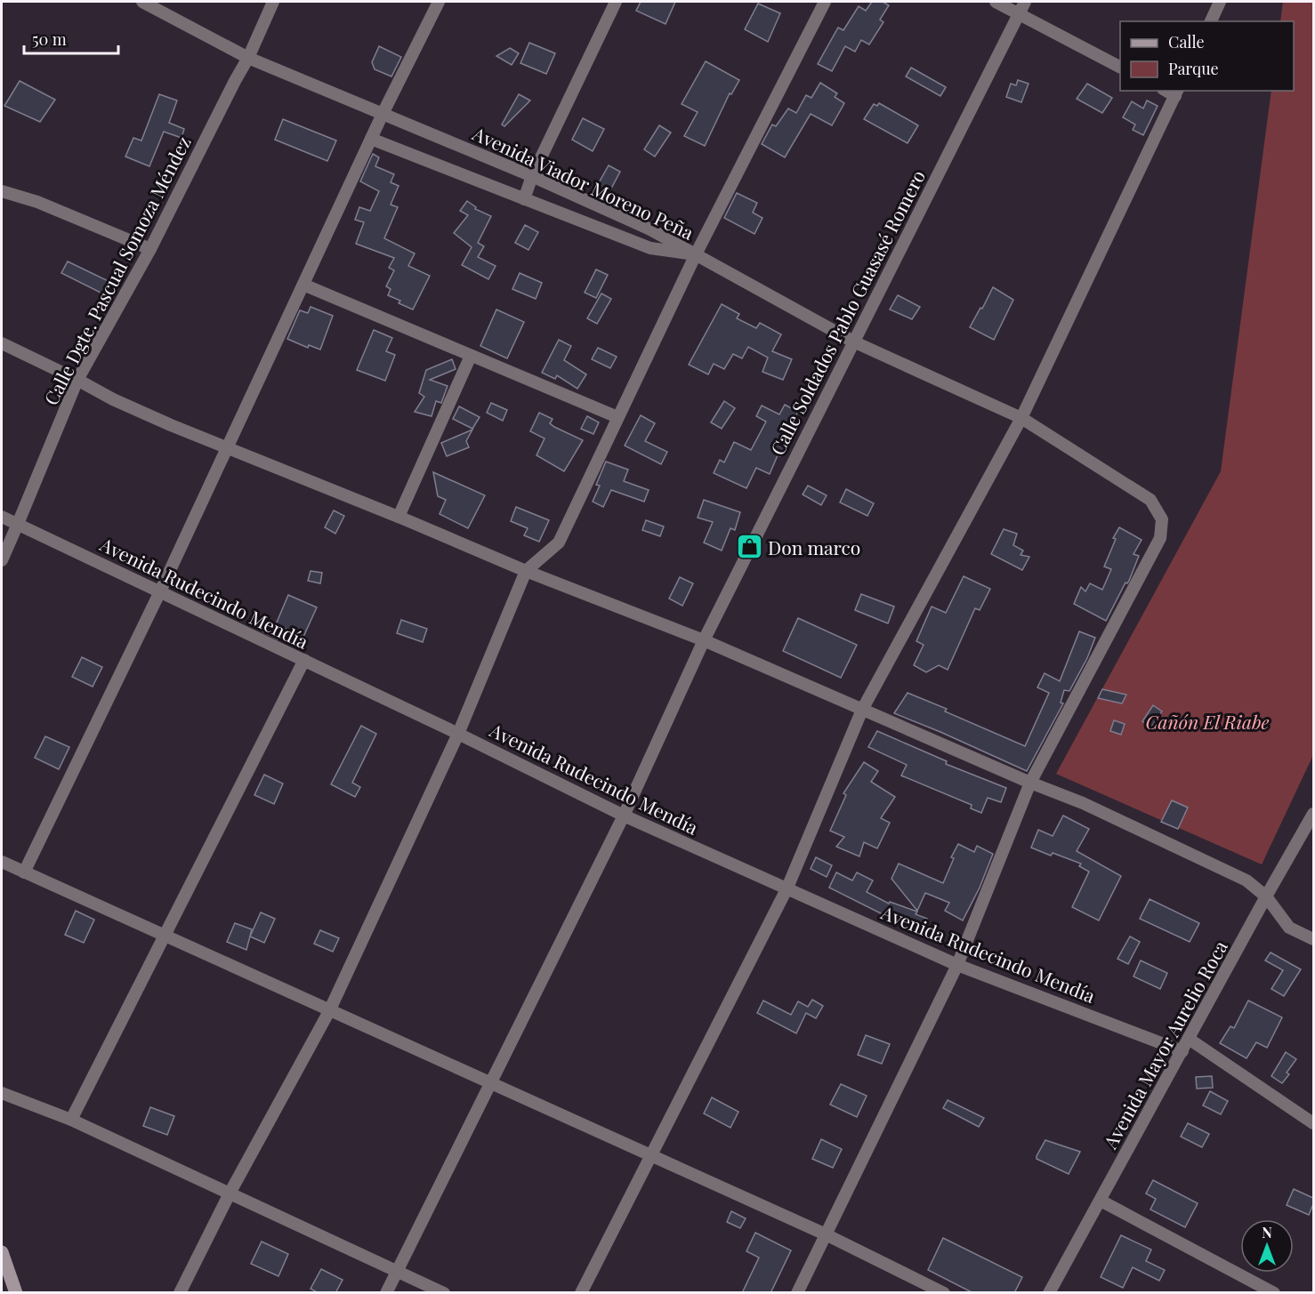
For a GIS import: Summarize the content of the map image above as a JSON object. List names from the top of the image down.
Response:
{
  "streets": {
    "street": [
      "Avenida Viador Moreno Peña",
      "Calle Dgte. Pascual Somoza Méndez",
      "Calle Soldados Pablo Guasasé Romero",
      "Avenida Rudecindo Mendía",
      "Avenida Mayor Aurelio Roca"
    ]
  },
  "crossings": [
    ["Avenida Viador Moreno Peña", "Calle Dgte. Pascual Somoza Méndez"],
    ["Calle Dgte. Pascual Somoza Méndez", "Avenida Rudecindo Mendía"],
    ["Calle Soldados Pablo Guasasé Romero", "Avenida Rudecindo Mendía"],
    ["Avenida Rudecindo Mendía", "Avenida Mayor Aurelio Roca"]
  ],
  "parks": ["Cañón El Riabe"],
  "places": {
    "shop": ["Don marco"]
  },
  "legend": ["Calle", "Parque"],
  "scale_bar": "50 m",
  "north": "top"
}
